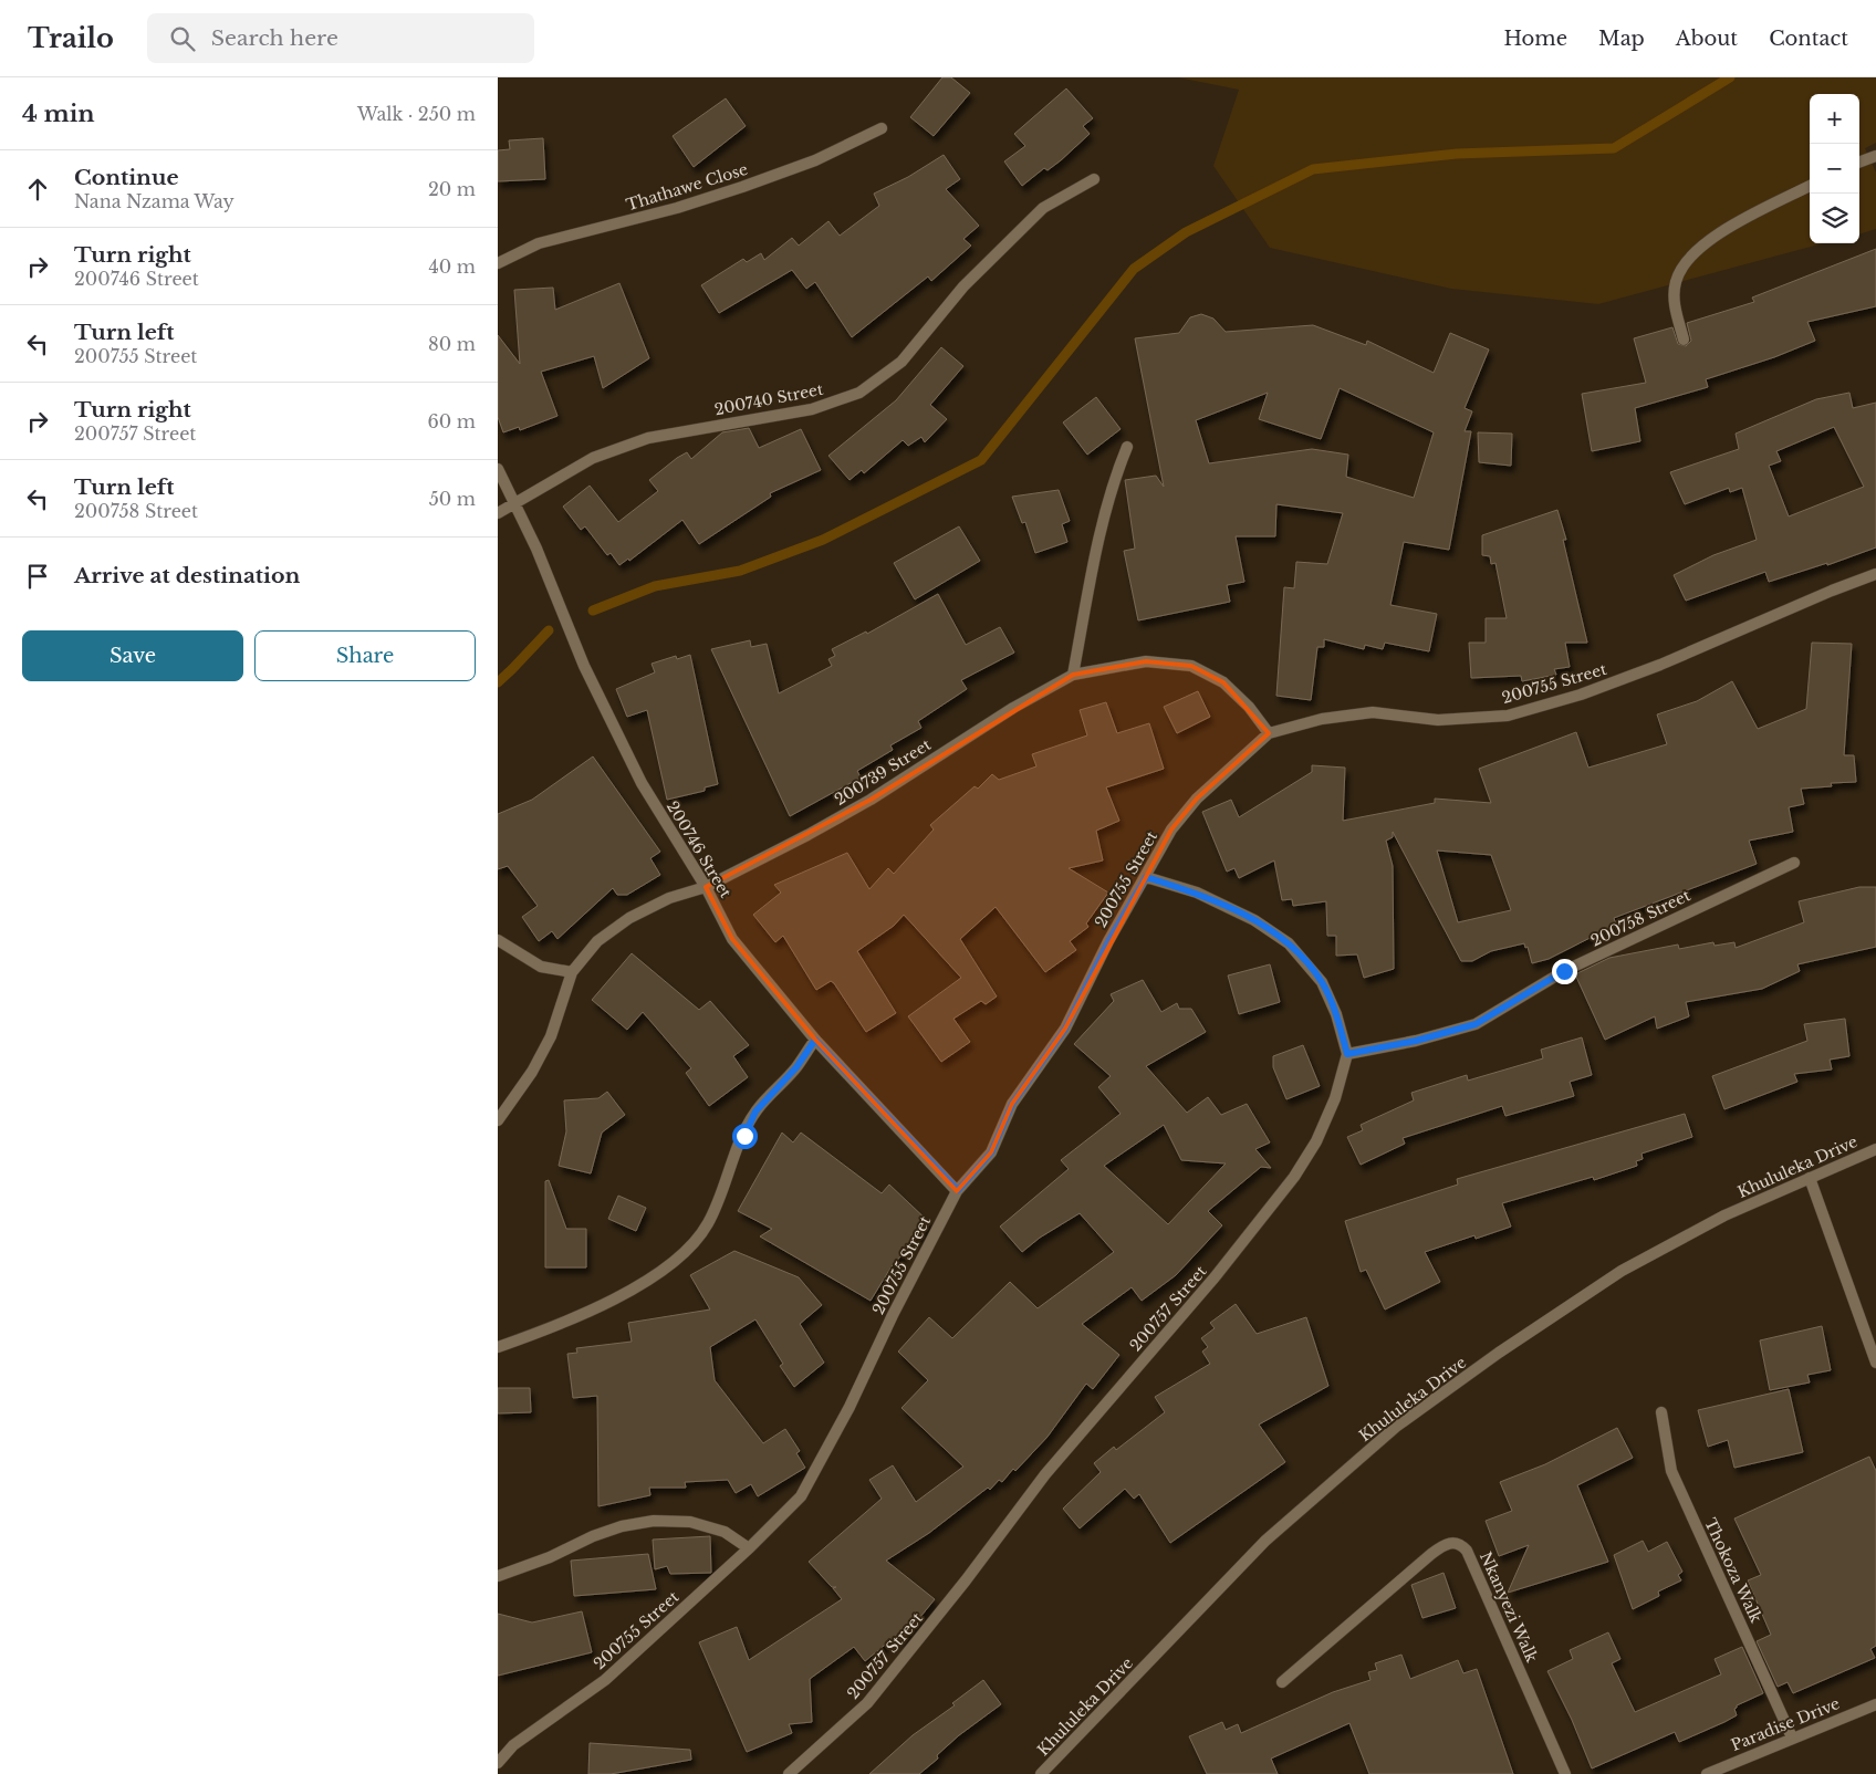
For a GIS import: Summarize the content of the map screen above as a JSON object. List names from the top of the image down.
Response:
{
  "streets": {
    "street": [
      "Thathawe Close",
      "200740 Street",
      "200755 Street",
      "200739 Street",
      "200746 Street",
      "200758 Street",
      "Khululeka Drive",
      "200757 Street",
      "Thokoza Walk",
      "Nkanyezi Walk",
      "Paradise Drive"
    ]
  },
  "crossings": [
    ["200740 Street", "200746 Street"],
    ["200755 Street", "200739 Street"],
    ["200755 Street", "200746 Street"],
    ["200739 Street", "200746 Street"],
    ["200758 Street", "200757 Street"],
    ["Thokoza Walk", "Paradise Drive"]
  ],
  "page": {
    "header": "Trailo",
    "search": "Search here",
    "nav": [
      "Home",
      "Map",
      "About",
      "Contact"
    ],
    "heading": ["4 min", "Walk · 250 m"],
    "map_buttons": ["+", "−"],
    "list": [
      ["Continue", "Nana Nzama Way", "20 m"],
      ["Turn right", "200746 Street", "40 m"],
      ["Turn left", "200755 Street", "80 m"],
      ["Turn right", "200757 Street", "60 m"],
      ["Turn left", "200758 Street", "50 m"],
      "Arrive at destination"
    ],
    "buttons": ["Save", "Share"]
  }
}
